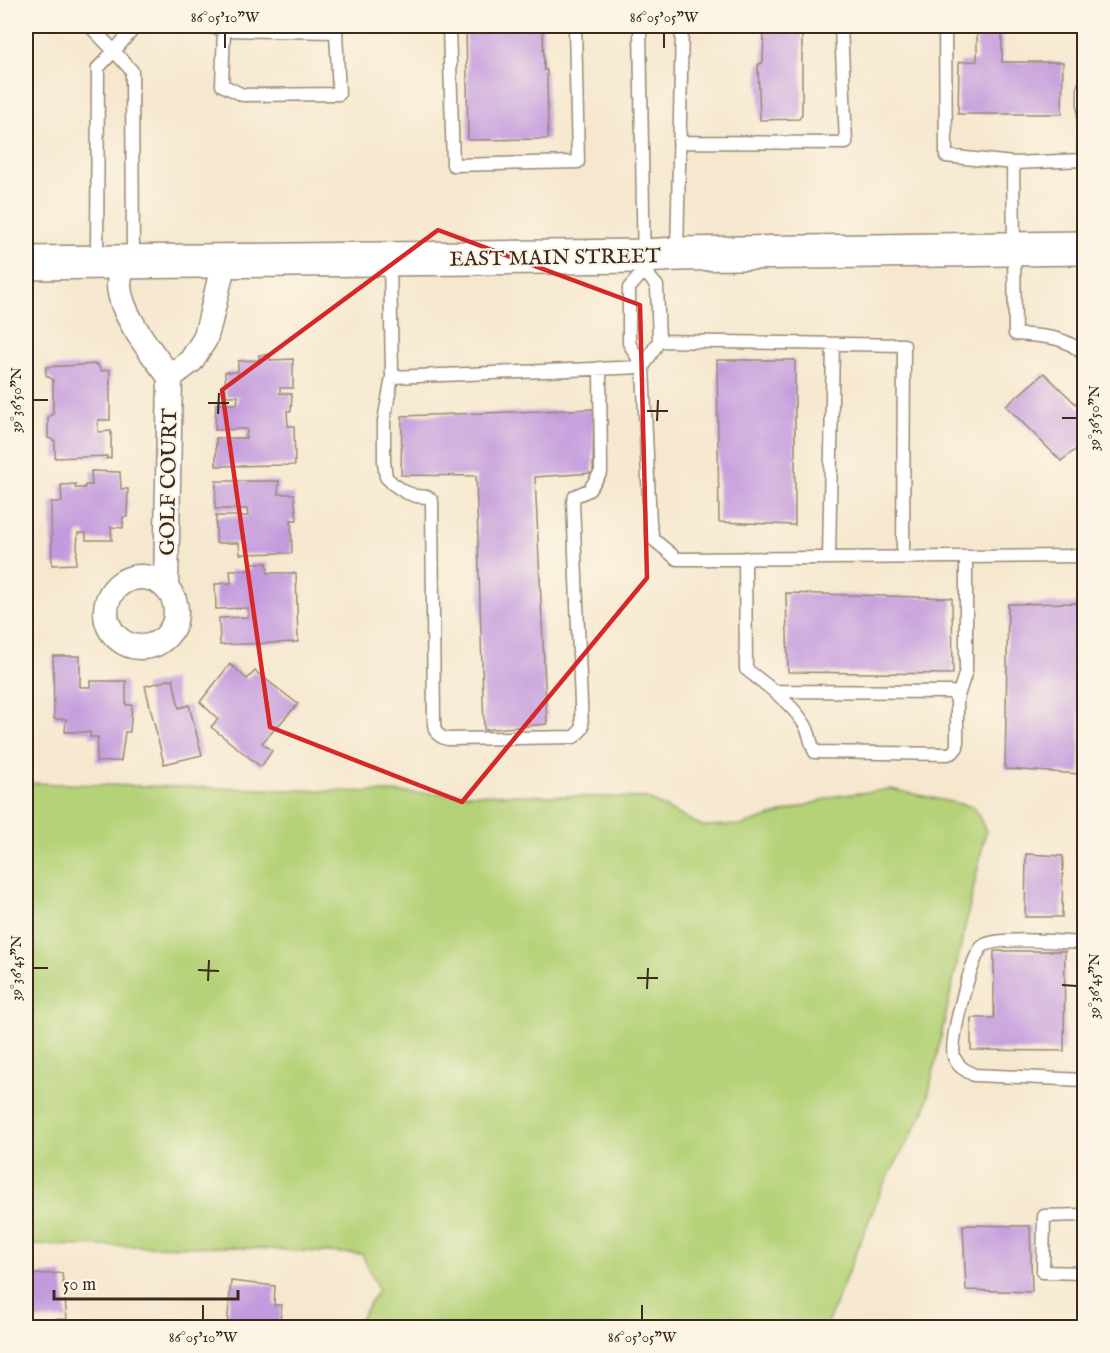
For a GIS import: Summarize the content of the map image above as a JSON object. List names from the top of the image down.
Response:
{
  "streets": {
    "main road": ["EAST MAIN STREET"],
    "street": ["GOLF COURT"]
  },
  "scale_bar": "50 m",
  "coordinates": [
    "86°05'10\"W",
    "86°05'05\"W",
    "39°36'50\"N",
    "39°36'45\"N"
  ]
}
